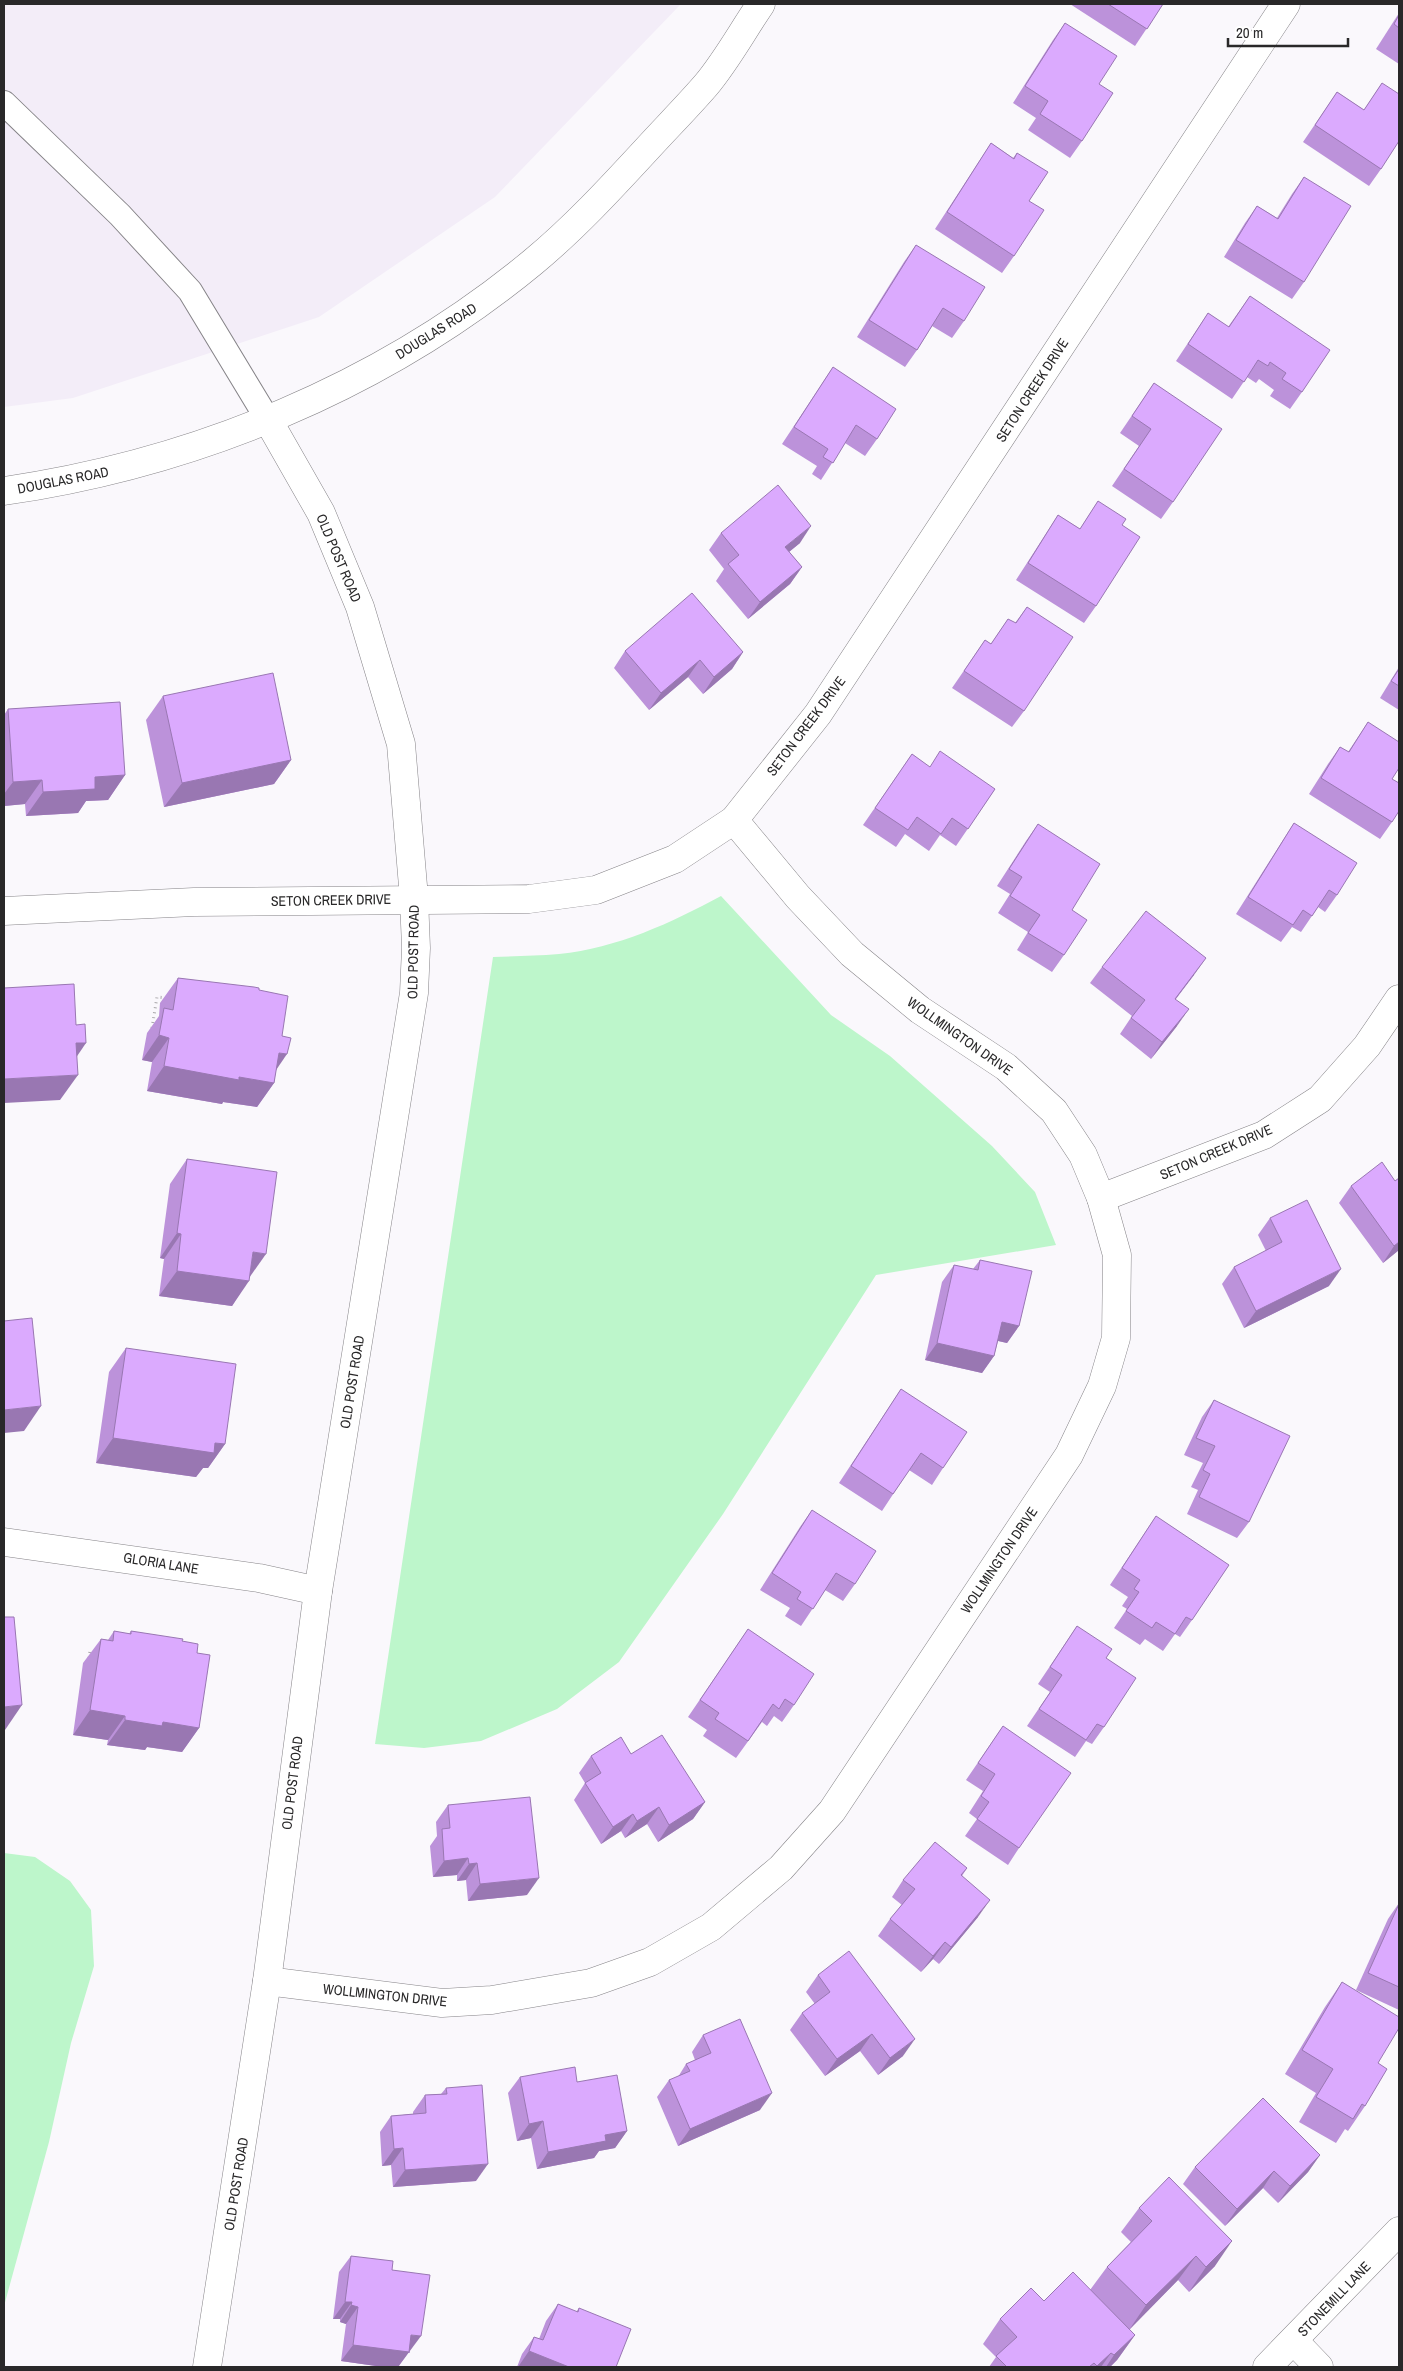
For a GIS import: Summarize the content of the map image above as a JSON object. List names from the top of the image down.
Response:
{
  "streets": {
    "street": [
      "DOUGLAS ROAD",
      "SETON CREEK DRIVE",
      "OLD POST ROAD",
      "WOLLMINGTON DRIVE",
      "GLORIA LANE",
      "STONEMILL LANE"
    ]
  },
  "crossings": [
    ["DOUGLAS ROAD", "OLD POST ROAD"],
    ["SETON CREEK DRIVE", "OLD POST ROAD"],
    ["SETON CREEK DRIVE", "WOLLMINGTON DRIVE"],
    ["OLD POST ROAD", "WOLLMINGTON DRIVE"],
    ["OLD POST ROAD", "GLORIA LANE"]
  ],
  "scale_bar": "20 m"
}
